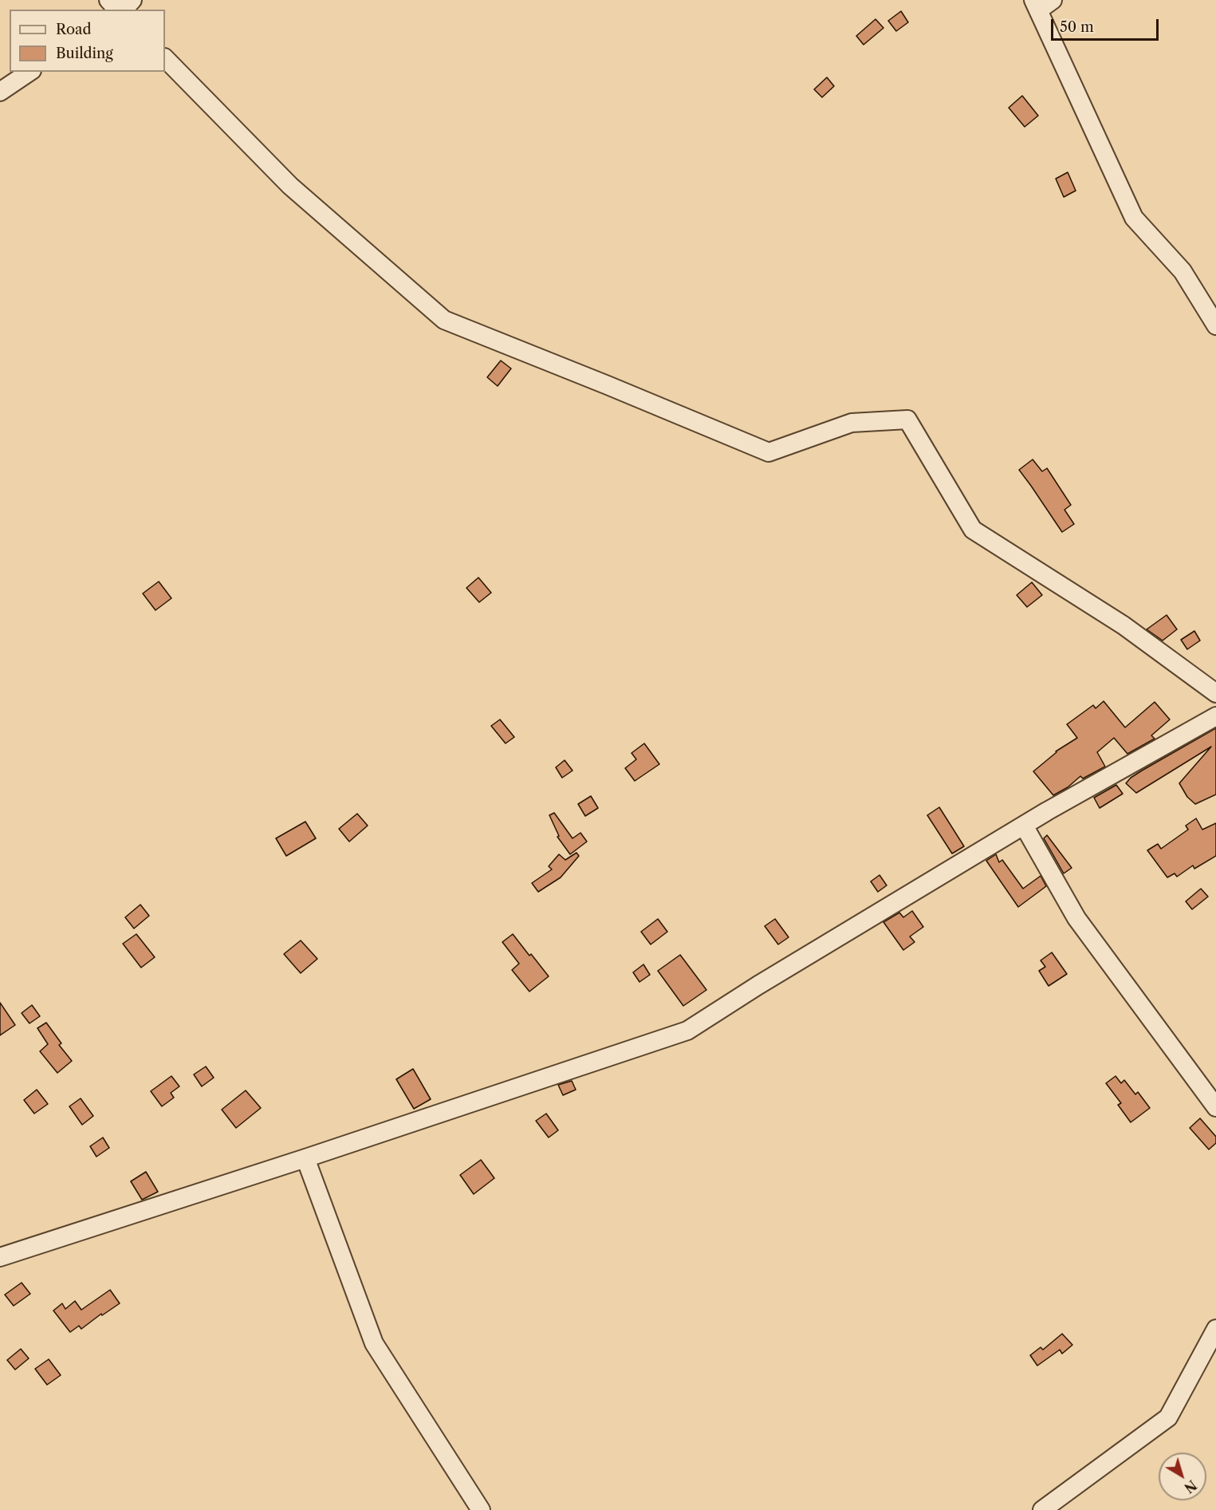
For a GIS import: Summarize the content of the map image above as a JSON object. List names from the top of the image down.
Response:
{
  "legend": ["Road", "Building"],
  "scale_bar": "50 m",
  "north": "bottom right"
}
